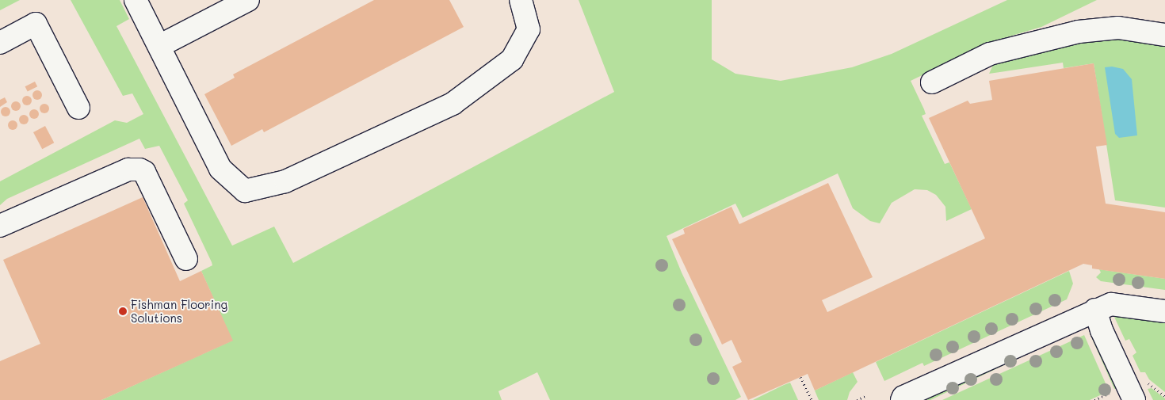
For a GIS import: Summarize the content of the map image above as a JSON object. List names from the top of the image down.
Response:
{
  "places": ["Fishman Flooring Solutions"]
}
